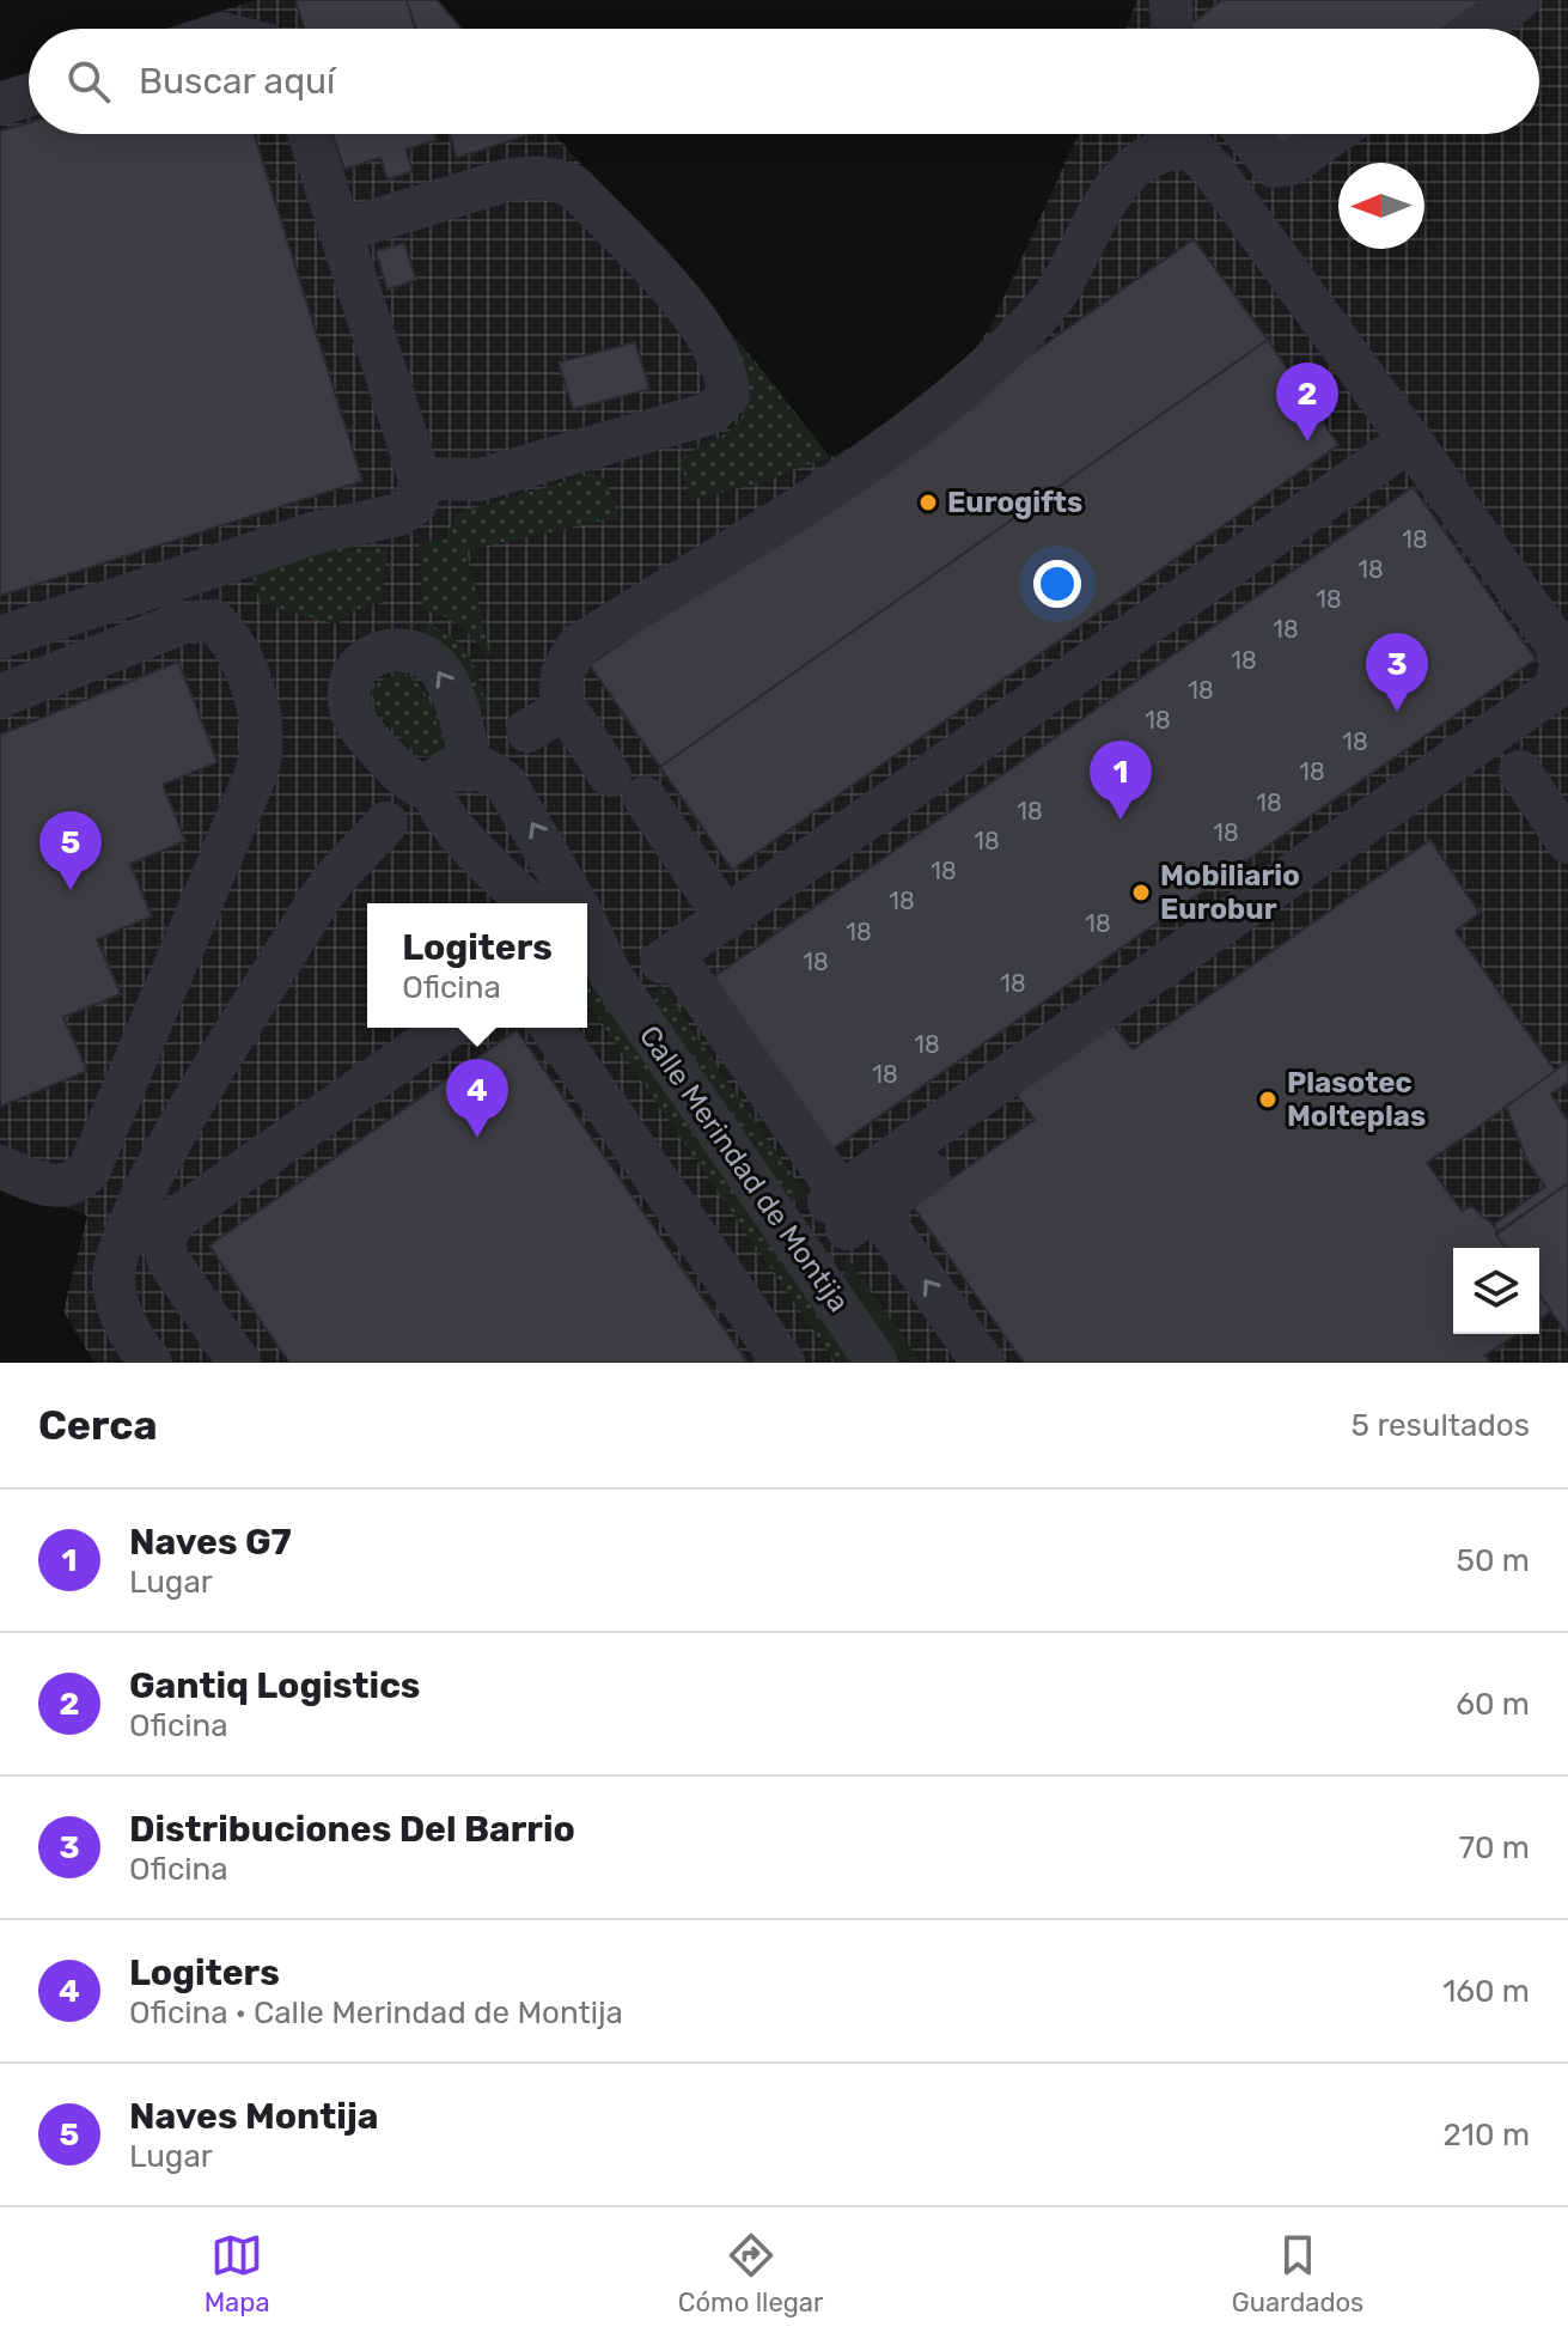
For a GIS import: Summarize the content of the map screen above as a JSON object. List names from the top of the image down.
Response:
{
  "streets": {
    "street": ["Calle Merindad de Montija"]
  },
  "places": ["Eurogifts", "Mobiliario Eurobur", "Plasotec Molteplas"],
  "house_numbers": [
    "18",
    "18",
    "18",
    "18",
    "18",
    "18",
    "18",
    "18",
    "18",
    "18",
    "18",
    "18",
    "18",
    "18",
    "18",
    "18",
    "18",
    "18",
    "18",
    "18",
    "18"
  ],
  "north": "left",
  "page": {
    "search": "Buscar aquí",
    "pins": [
      "2",
      "3",
      "1",
      "5",
      "4"
    ],
    "popup": ["Logiters", "Oficina"],
    "heading": ["Cerca", "5 resultados"],
    "list": [
      {
        "mark": "1",
        "name": "Naves G7",
        "note": "Lugar",
        "value": "50 m"
      },
      {
        "mark": "2",
        "name": "Gantiq Logistics",
        "note": "Oficina",
        "value": "60 m"
      },
      {
        "mark": "3",
        "name": "Distribuciones Del Barrio",
        "note": "Oficina",
        "value": "70 m"
      },
      {
        "mark": "4",
        "name": "Logiters",
        "note": "Oficina · Calle Merindad de Montija",
        "value": "160 m"
      },
      {
        "mark": "5",
        "name": "Naves Montija",
        "note": "Lugar",
        "value": "210 m"
      }
    ],
    "nav": ["Mapa", "Cómo llegar", "Guardados"]
  }
}
